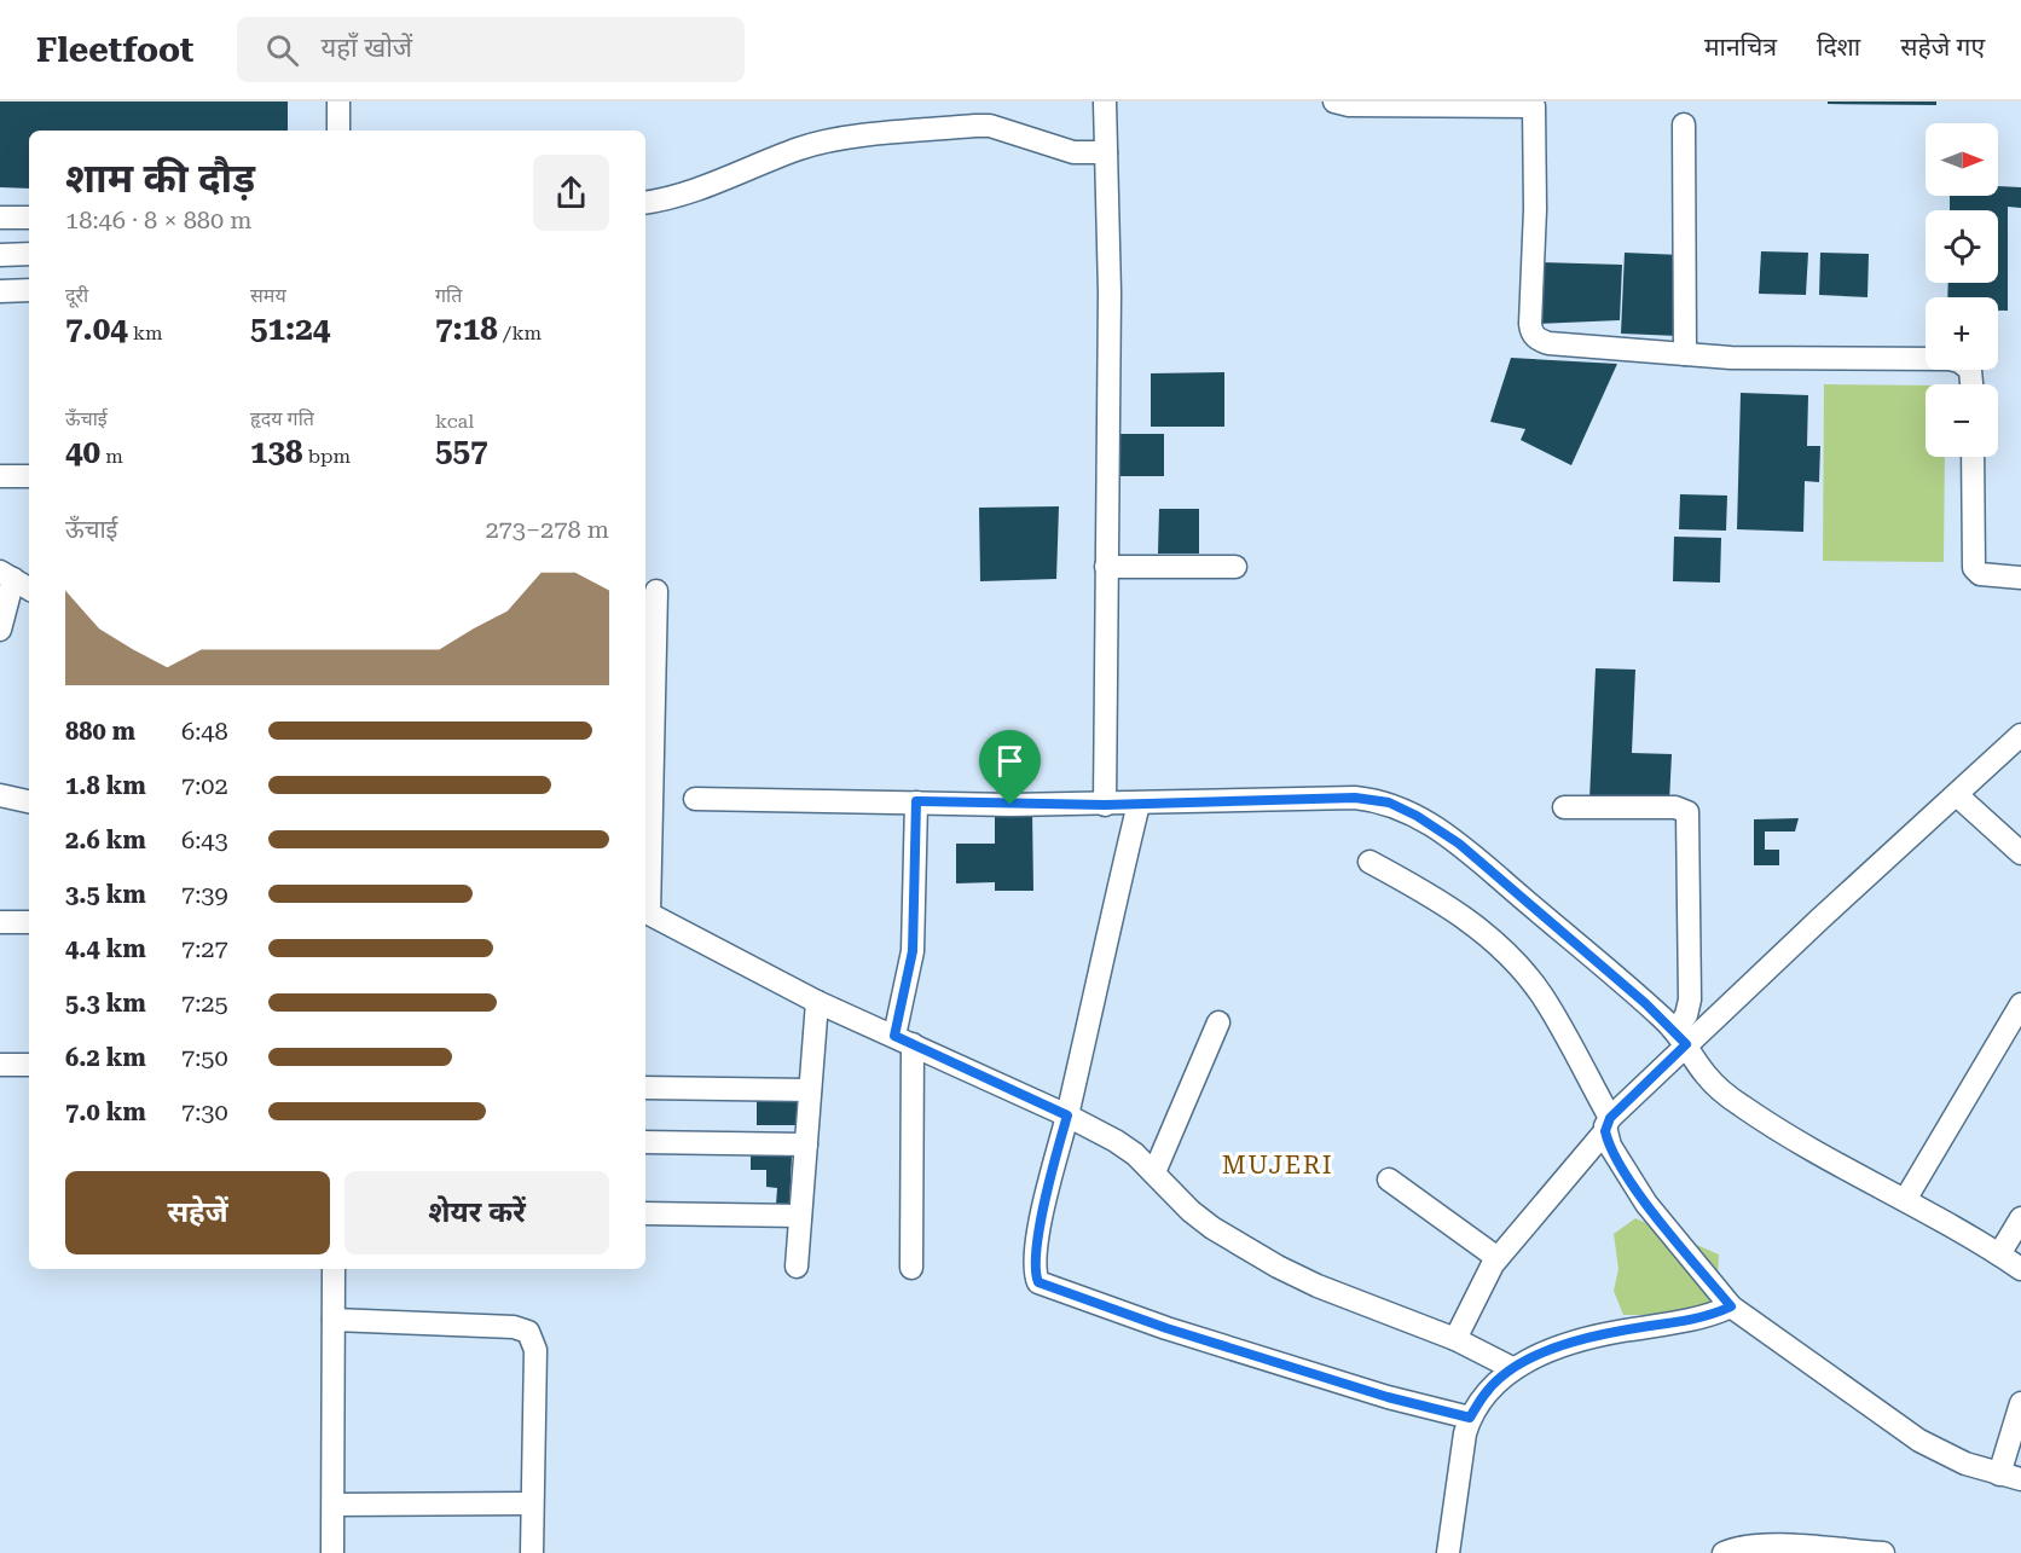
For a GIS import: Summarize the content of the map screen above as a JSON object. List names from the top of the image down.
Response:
{
  "districts": ["MUJERI"],
  "north": "right",
  "page": {
    "header": "Fleetfoot",
    "search": "यहाँ खोजें",
    "nav": ["मानचित्र", "दिशा", "सहेजे गए"],
    "map_buttons": ["+", "−"],
    "heading": ["शाम की दौड़", "18:46 · 8 × 880 m"],
    "stats": [
      ["दूरी", "7.04 km"],
      ["समय", "51:24"],
      ["गति", "7:18 /km"],
      ["ऊँचाई", "40 m"],
      ["हृदय गति", "138 bpm"],
      ["kcal", "557"]
    ],
    "chart": ["ऊँचाई", "273–278 m"],
    "list": [
      {
        "name": "880 m",
        "note": "6:48"
      },
      {
        "name": "1.8 km",
        "note": "7:02"
      },
      {
        "name": "2.6 km",
        "note": "6:43"
      },
      {
        "name": "3.5 km",
        "note": "7:39"
      },
      {
        "name": "4.4 km",
        "note": "7:27"
      },
      {
        "name": "5.3 km",
        "note": "7:25"
      },
      {
        "name": "6.2 km",
        "note": "7:50"
      },
      {
        "name": "7.0 km",
        "note": "7:30"
      }
    ],
    "buttons": ["सहेजें", "शेयर करें"]
  }
}
